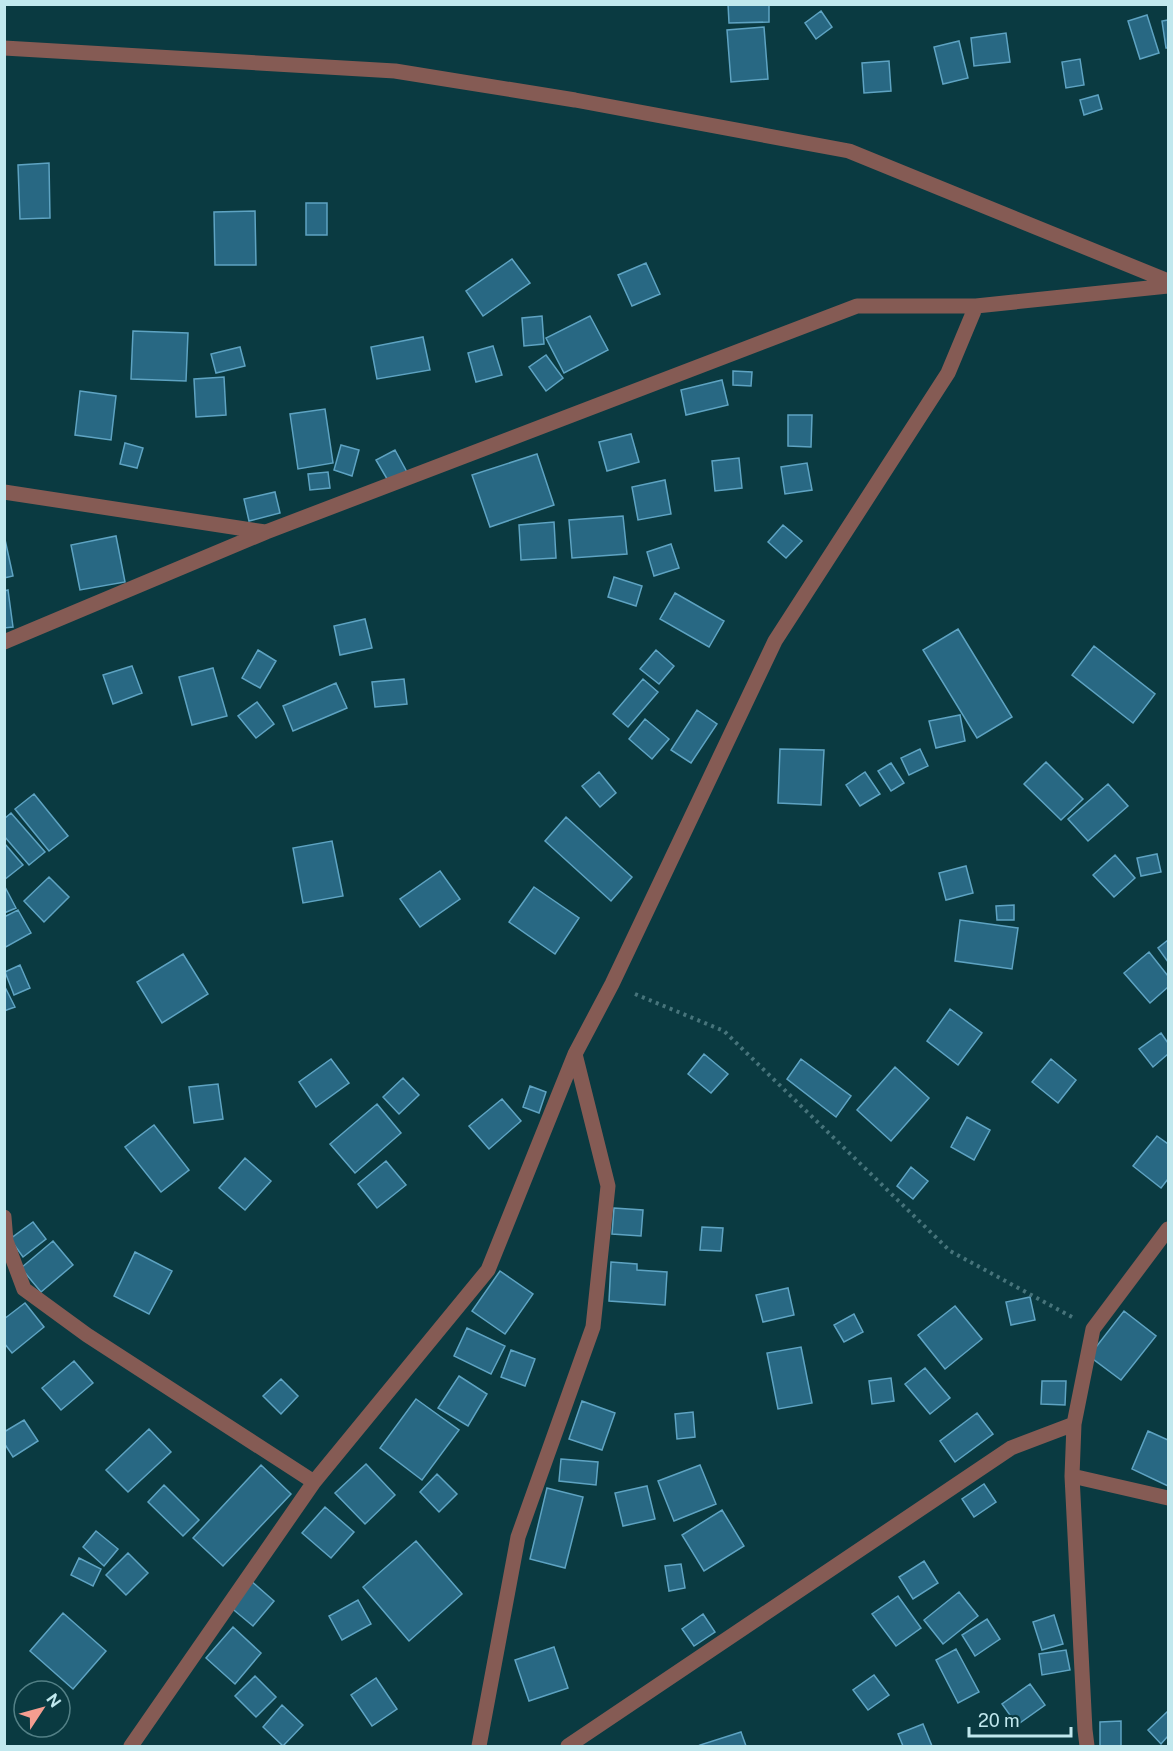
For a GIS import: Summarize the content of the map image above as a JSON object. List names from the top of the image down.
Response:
{
  "scale_bar": "20 m",
  "north": "top right"
}
